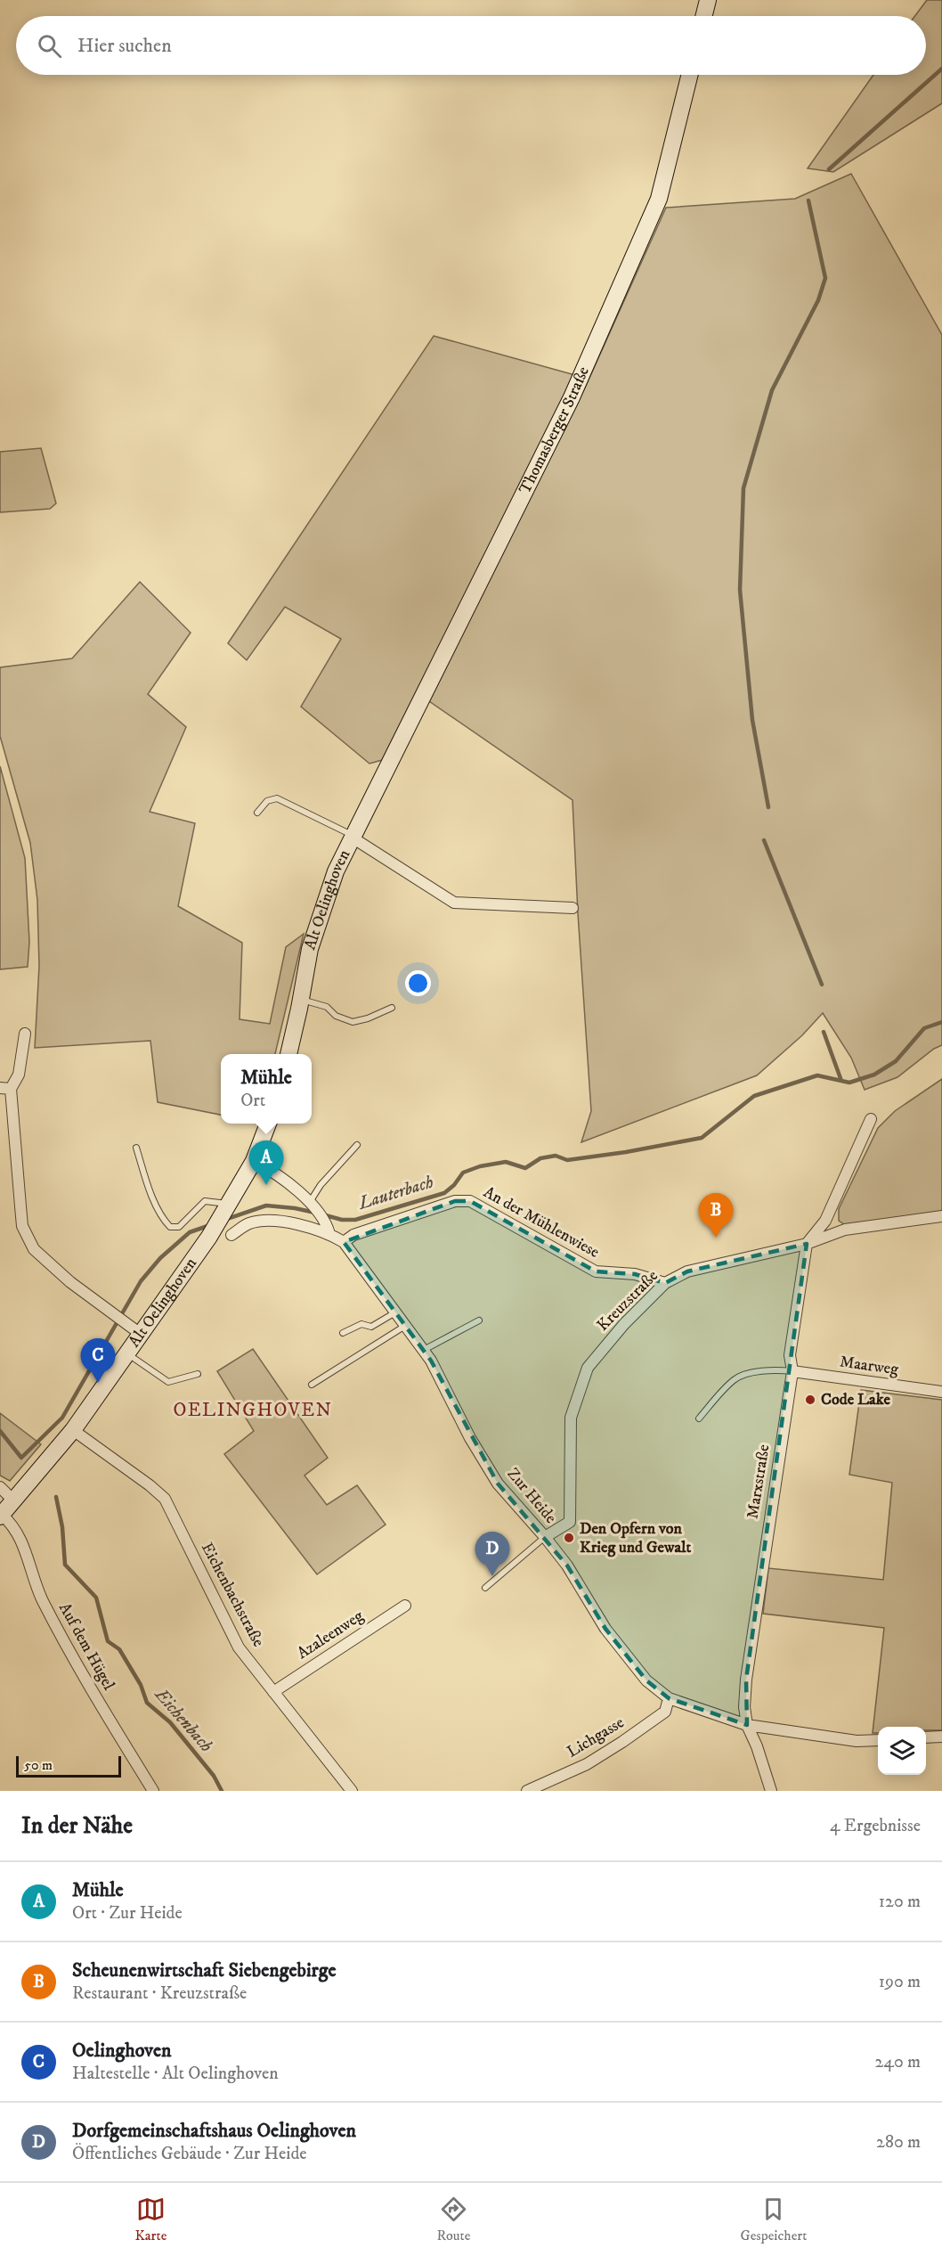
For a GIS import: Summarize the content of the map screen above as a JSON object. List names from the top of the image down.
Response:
{
  "streets": {
    "main road": ["Thomasberger Straße", "Alt Oelinghoven"],
    "street": [
      "An der Mühlenwiese",
      "Kreuzstraße",
      "Maarweg",
      "Marxstraße",
      "Zur Heide",
      "Eichenbachstraße",
      "Azaleenweg",
      "Auf dem Hügel",
      "Lichgasse"
    ]
  },
  "crossings": [
    ["Thomasberger Straße", "Alt Oelinghoven"],
    ["Alt Oelinghoven", "Eichenbachstraße"],
    ["Alt Oelinghoven", "Auf dem Hügel"],
    ["An der Mühlenwiese", "Kreuzstraße"],
    ["An der Mühlenwiese", "Zur Heide"],
    ["Kreuzstraße", "Marxstraße"],
    ["Kreuzstraße", "Zur Heide"],
    ["Maarweg", "Marxstraße"],
    ["Marxstraße", "Zur Heide"],
    ["Zur Heide", "Lichgasse"],
    ["Eichenbachstraße", "Azaleenweg"]
  ],
  "districts": ["OELINGHOVEN"],
  "water": ["Lauterbach", "Eichenbach"],
  "places": ["Code Lake", "Den Opfern von Krieg und Gewalt"],
  "scale_bar": "50 m",
  "page": {
    "search": "Hier suchen",
    "popup": ["Mühle", "Ort"],
    "pins": [
      "A",
      "B",
      "C",
      "D"
    ],
    "scale": "50 m",
    "heading": ["In der Nähe", "4 Ergebnisse"],
    "list": [
      {
        "mark": "A",
        "name": "Mühle",
        "note": "Ort · Zur Heide",
        "value": "120 m"
      },
      {
        "mark": "B",
        "name": "Scheunenwirtschaft Siebengebirge",
        "note": "Restaurant · Kreuzstraße",
        "value": "190 m"
      },
      {
        "mark": "C",
        "name": "Oelinghoven",
        "note": "Haltestelle · Alt Oelinghoven",
        "value": "240 m"
      },
      {
        "mark": "D",
        "name": "Dorfgemeinschaftshaus Oelinghoven",
        "note": "Öffentliches Gebäude · Zur Heide",
        "value": "280 m"
      }
    ],
    "nav": ["Karte", "Route", "Gespeichert"]
  }
}
